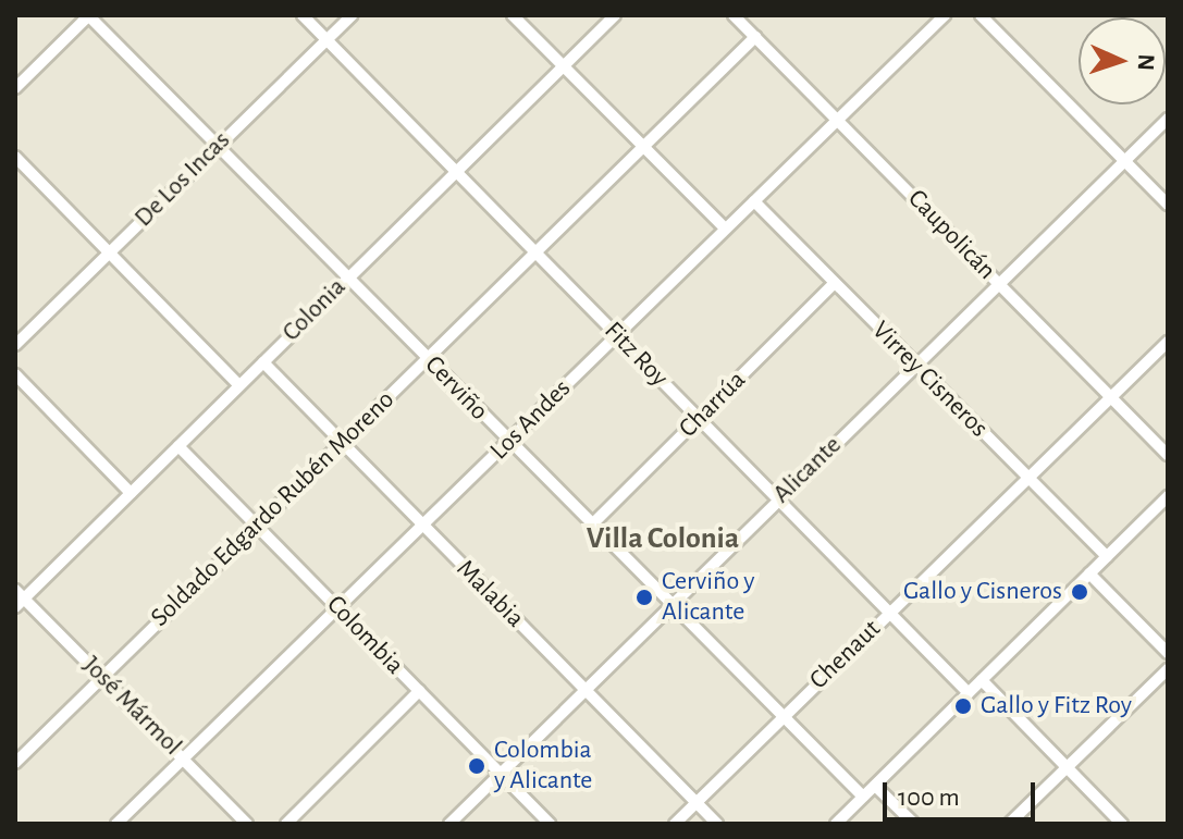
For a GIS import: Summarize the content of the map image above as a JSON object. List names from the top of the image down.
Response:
{
  "streets": {
    "street": [
      "De Los Incas",
      "Caupolicán",
      "Colonia",
      "Fitz Roy",
      "Virrey Cisneros",
      "Cerviño",
      "Charrúa",
      "Los Andes",
      "Alicante",
      "Soldado Edgardo Rubén Moreno",
      "Malabia",
      "Colombia",
      "Chenaut",
      "José Mármol"
    ]
  },
  "crossings": [
    ["De Los Incas", "Fitz Roy"],
    ["De Los Incas", "Cerviño"],
    ["Caupolicán", "Los Andes"],
    ["Caupolicán", "Alicante"],
    ["Caupolicán", "Soldado Edgardo Rubén Moreno"],
    ["Caupolicán", "Chenaut"],
    ["Colonia", "Fitz Roy"],
    ["Colonia", "Cerviño"],
    ["Colonia", "Malabia"],
    ["Colonia", "Colombia"],
    ["Colonia", "José Mármol"],
    ["Fitz Roy", "Charrúa"],
    ["Fitz Roy", "Los Andes"],
    ["Fitz Roy", "Alicante"],
    ["Fitz Roy", "Soldado Edgardo Rubén Moreno"],
    ["Fitz Roy", "Chenaut"],
    ["Virrey Cisneros", "Charrúa"],
    ["Virrey Cisneros", "Los Andes"],
    ["Virrey Cisneros", "Alicante"],
    ["Virrey Cisneros", "Chenaut"],
    ["Cerviño", "Charrúa"],
    ["Cerviño", "Los Andes"],
    ["Cerviño", "Alicante"],
    ["Cerviño", "Soldado Edgardo Rubén Moreno"],
    ["Cerviño", "Chenaut"],
    ["Los Andes", "Malabia"],
    ["Los Andes", "Colombia"],
    ["Los Andes", "José Mármol"],
    ["Alicante", "Malabia"],
    ["Alicante", "Colombia"],
    ["Soldado Edgardo Rubén Moreno", "Malabia"],
    ["Soldado Edgardo Rubén Moreno", "Colombia"],
    ["Soldado Edgardo Rubén Moreno", "José Mármol"],
    ["Malabia", "Chenaut"]
  ],
  "districts": ["Villa Colonia"],
  "places": [
    "Gallo y Cisneros",
    "Cerviño y Alicante",
    "Gallo y Fitz Roy",
    "Colombia y Alicante"
  ],
  "scale_bar": "100 m",
  "north": "right"
}
